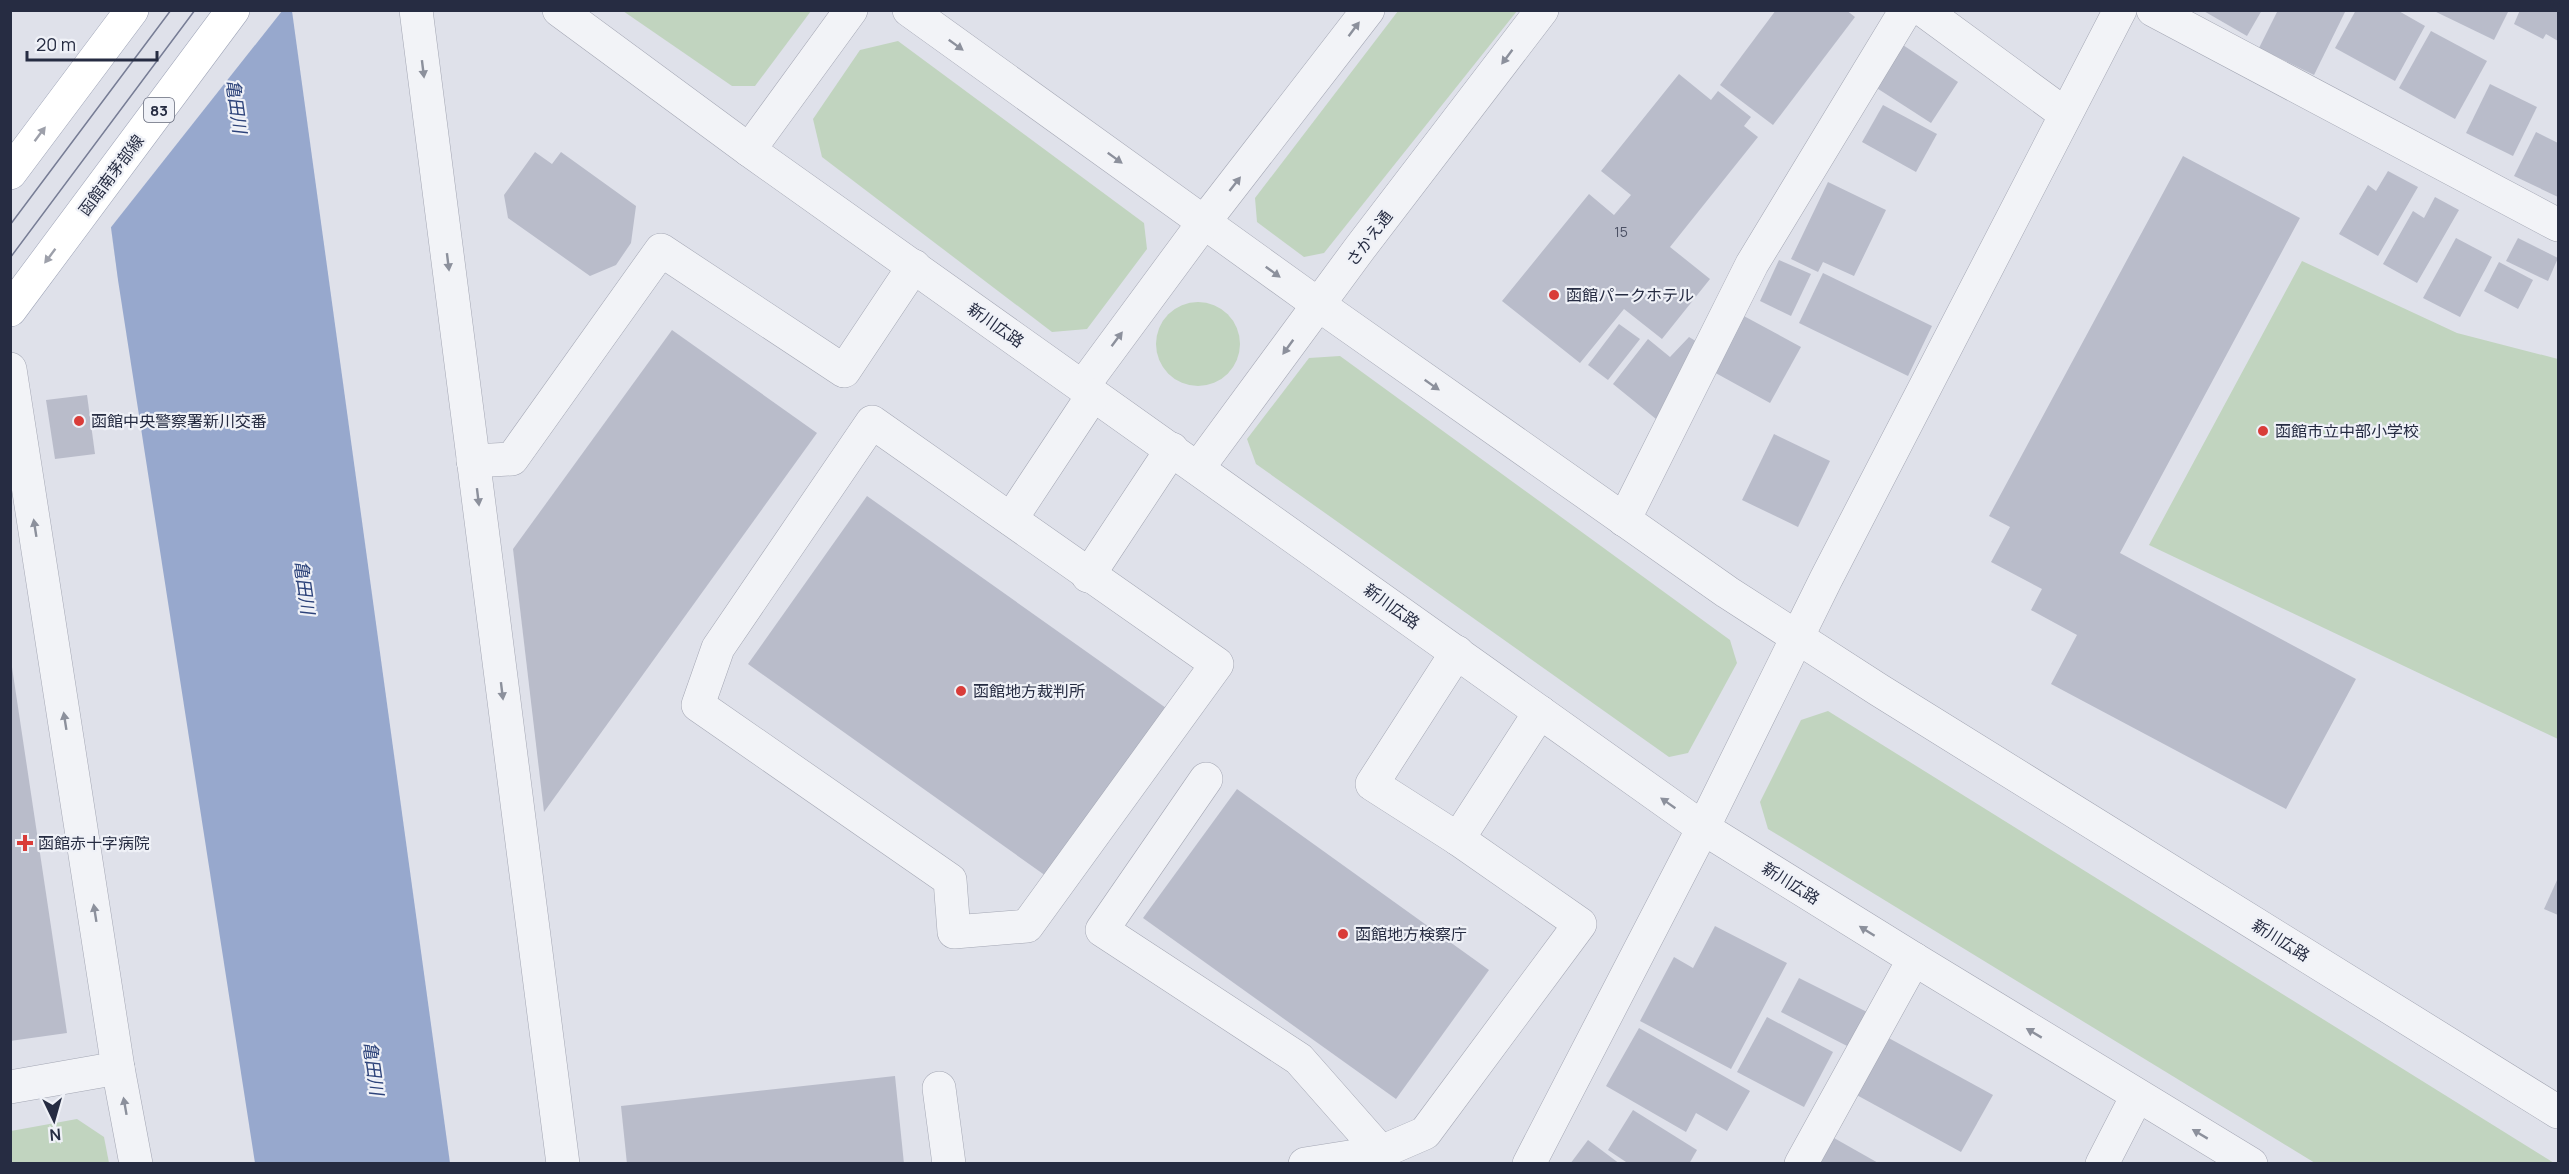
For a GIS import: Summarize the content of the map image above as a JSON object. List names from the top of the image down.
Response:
{
  "streets": {
    "main road": ["83", "函館南茅部線"],
    "street": ["さかえ通", "新川広路"]
  },
  "crossings": [
    ["さかえ通", "新川広路"]
  ],
  "water": ["亀田川"],
  "places": {
    "other": [
      "函館パークホテル",
      "函館中央警察署新川交番",
      "函館市立中部小学校",
      "函館地方裁判所",
      "函館地方検察庁"
    ],
    "health": ["函館赤十字病院"]
  },
  "house_numbers": ["15"],
  "scale_bar": "20 m",
  "north": "bottom"
}
